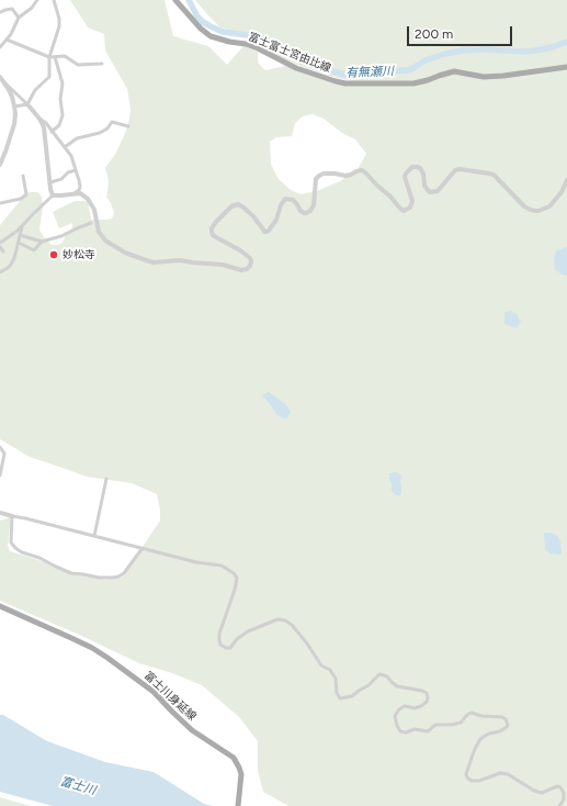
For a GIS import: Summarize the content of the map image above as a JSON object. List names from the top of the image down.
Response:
{
  "streets": {
    "main road": ["富士富士宮由比線", "富士川身延線"]
  },
  "water": ["有無瀬川", "富士川"],
  "places": ["妙松寺"],
  "scale_bar": "200 m"
}
